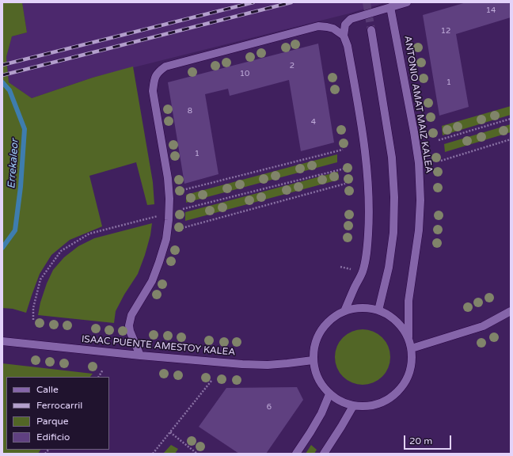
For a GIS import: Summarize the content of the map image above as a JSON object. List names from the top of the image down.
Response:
{
  "streets": {
    "street": ["ANTONIO AMAT MAIZ KALEA", "ISAAC PUENTE AMESTOY KALEA"]
  },
  "crossings": [
    ["ANTONIO AMAT MAIZ KALEA", "ISAAC PUENTE AMESTOY KALEA"]
  ],
  "water": ["Errekaleor"],
  "house_numbers": [
    "14",
    "12",
    "2",
    "10",
    "1",
    "8",
    "4",
    "1",
    "6"
  ],
  "legend": [
    "Calle",
    "Ferrocarril",
    "Parque",
    "Edificio"
  ],
  "scale_bar": "20 m"
}
